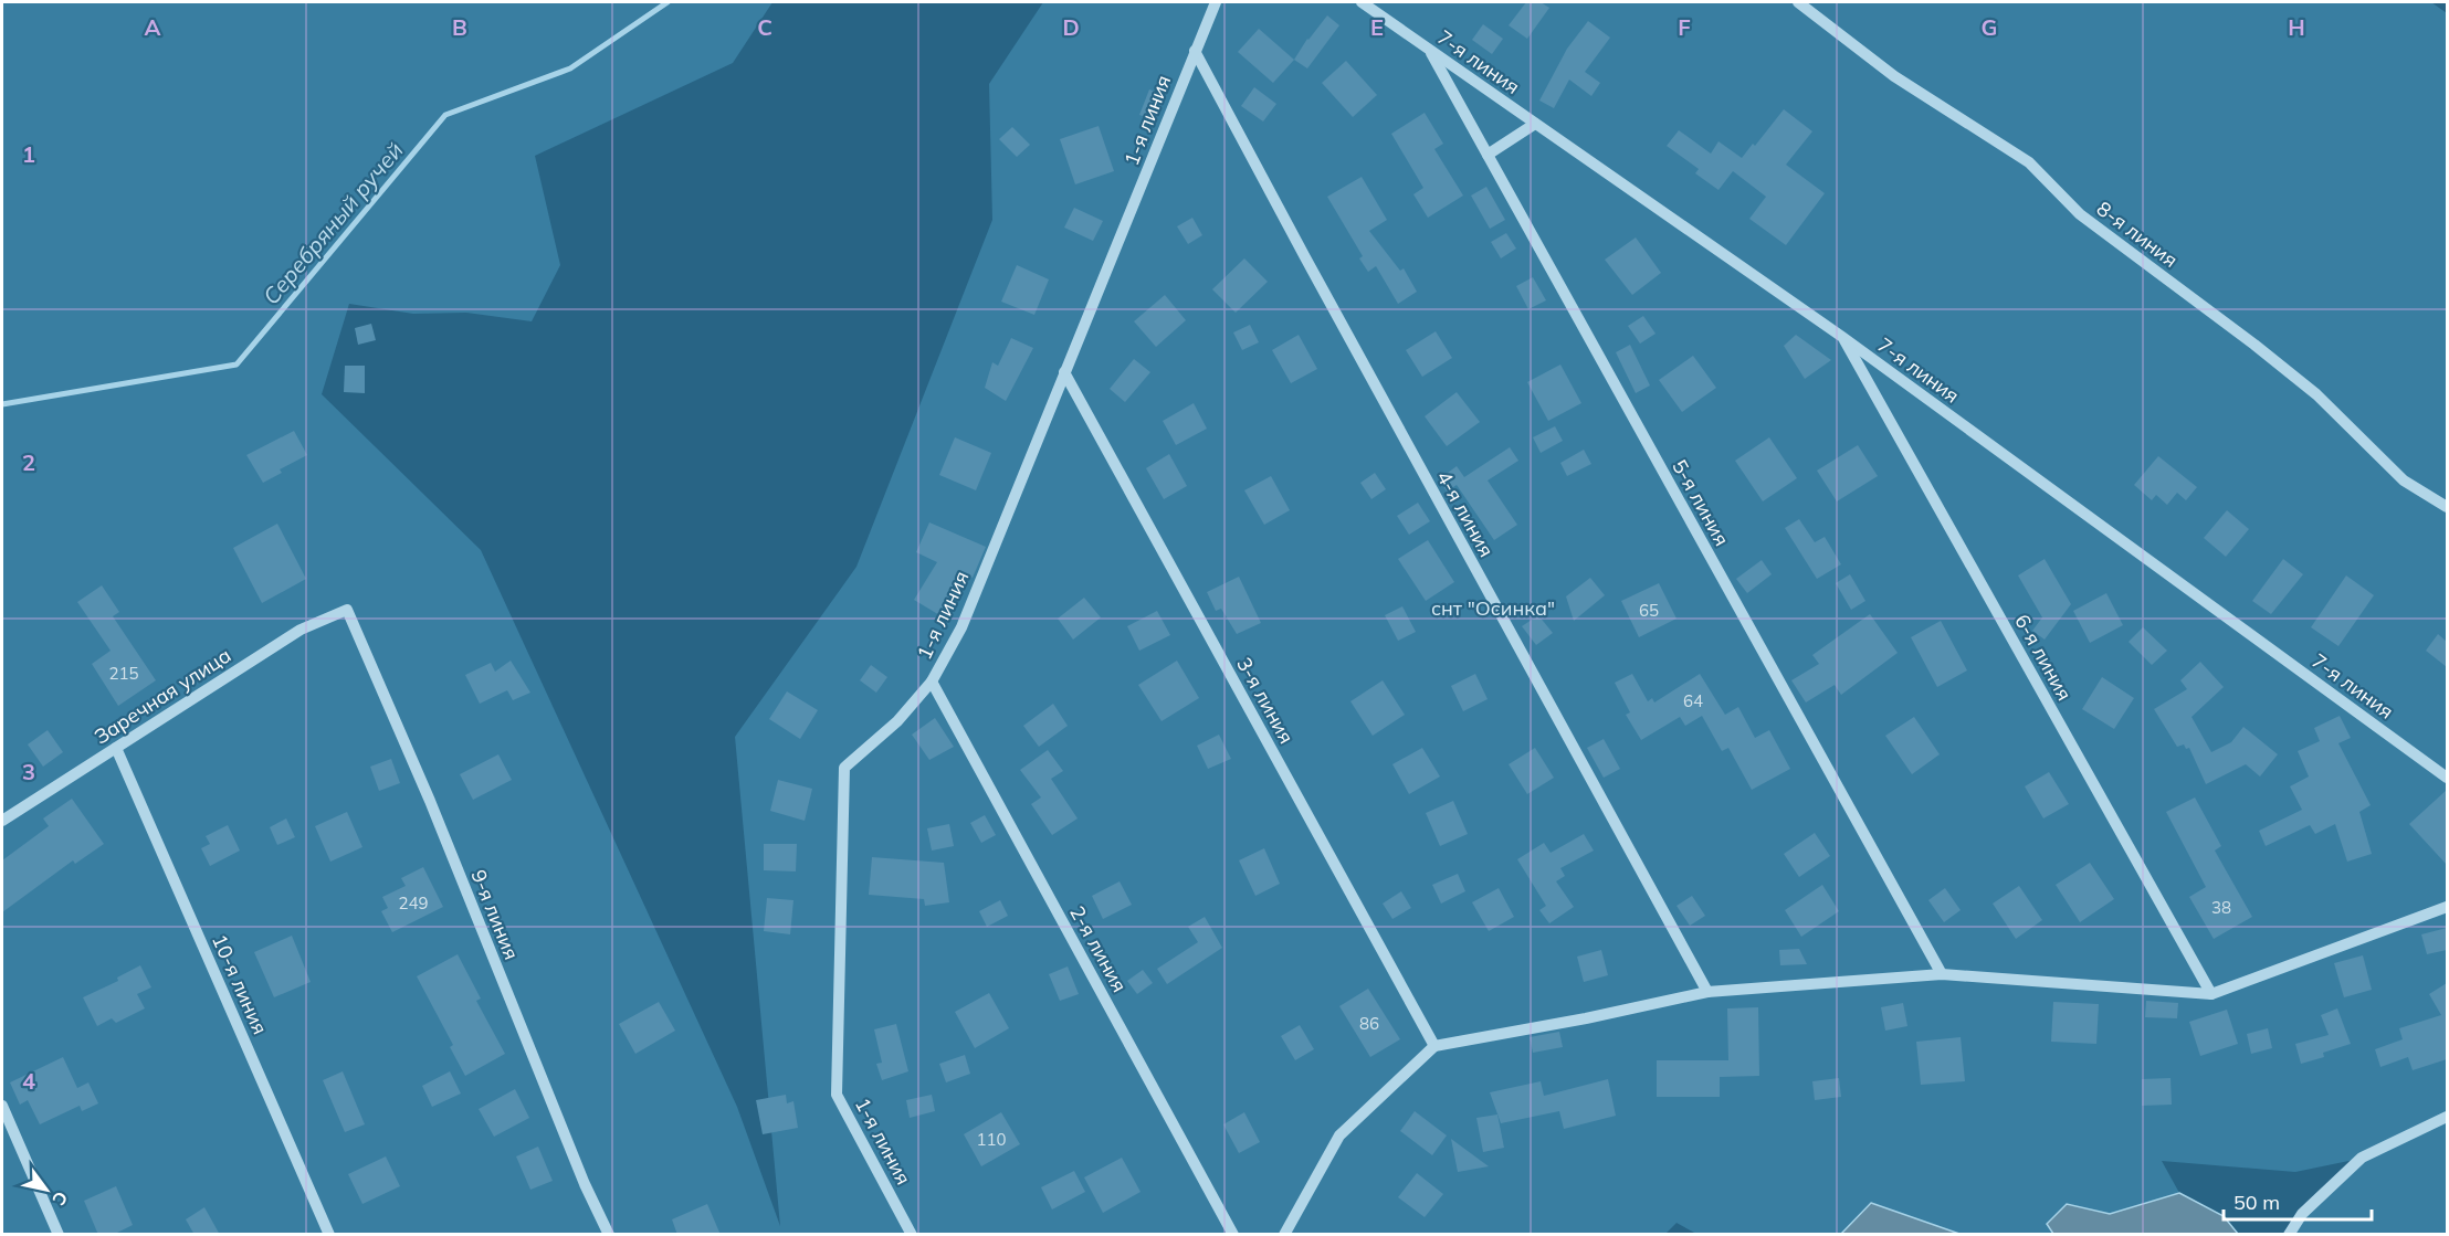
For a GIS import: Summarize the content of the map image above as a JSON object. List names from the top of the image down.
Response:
{
  "streets": {
    "street": [
      "7-я линия",
      "1-я линия",
      "8-я линия",
      "5-я линия",
      "4-я линия",
      "6-я линия",
      "Заречная улица",
      "3-я линия",
      "9-я линия",
      "2-я линия",
      "10-я линия"
    ]
  },
  "crossings": [
    ["7-я линия", "5-я линия"],
    ["7-я линия", "6-я линия"],
    ["1-я линия", "4-я линия"],
    ["1-я линия", "3-я линия"],
    ["1-я линия", "2-я линия"],
    ["Заречная улица", "9-я линия"],
    ["Заречная улица", "10-я линия"]
  ],
  "water": ["Серебряный ручей"],
  "parks": ["снт \"Осинка\""],
  "house_numbers": [
    "65",
    "215",
    "64",
    "249",
    "38",
    "86",
    "110"
  ],
  "scale_bar": "50 m",
  "north": "bottom right",
  "grid": {
    "columns": [
      "A",
      "B",
      "C",
      "D",
      "E",
      "F",
      "G",
      "H"
    ],
    "rows": [
      "1",
      "2",
      "3",
      "4"
    ]
  }
}
